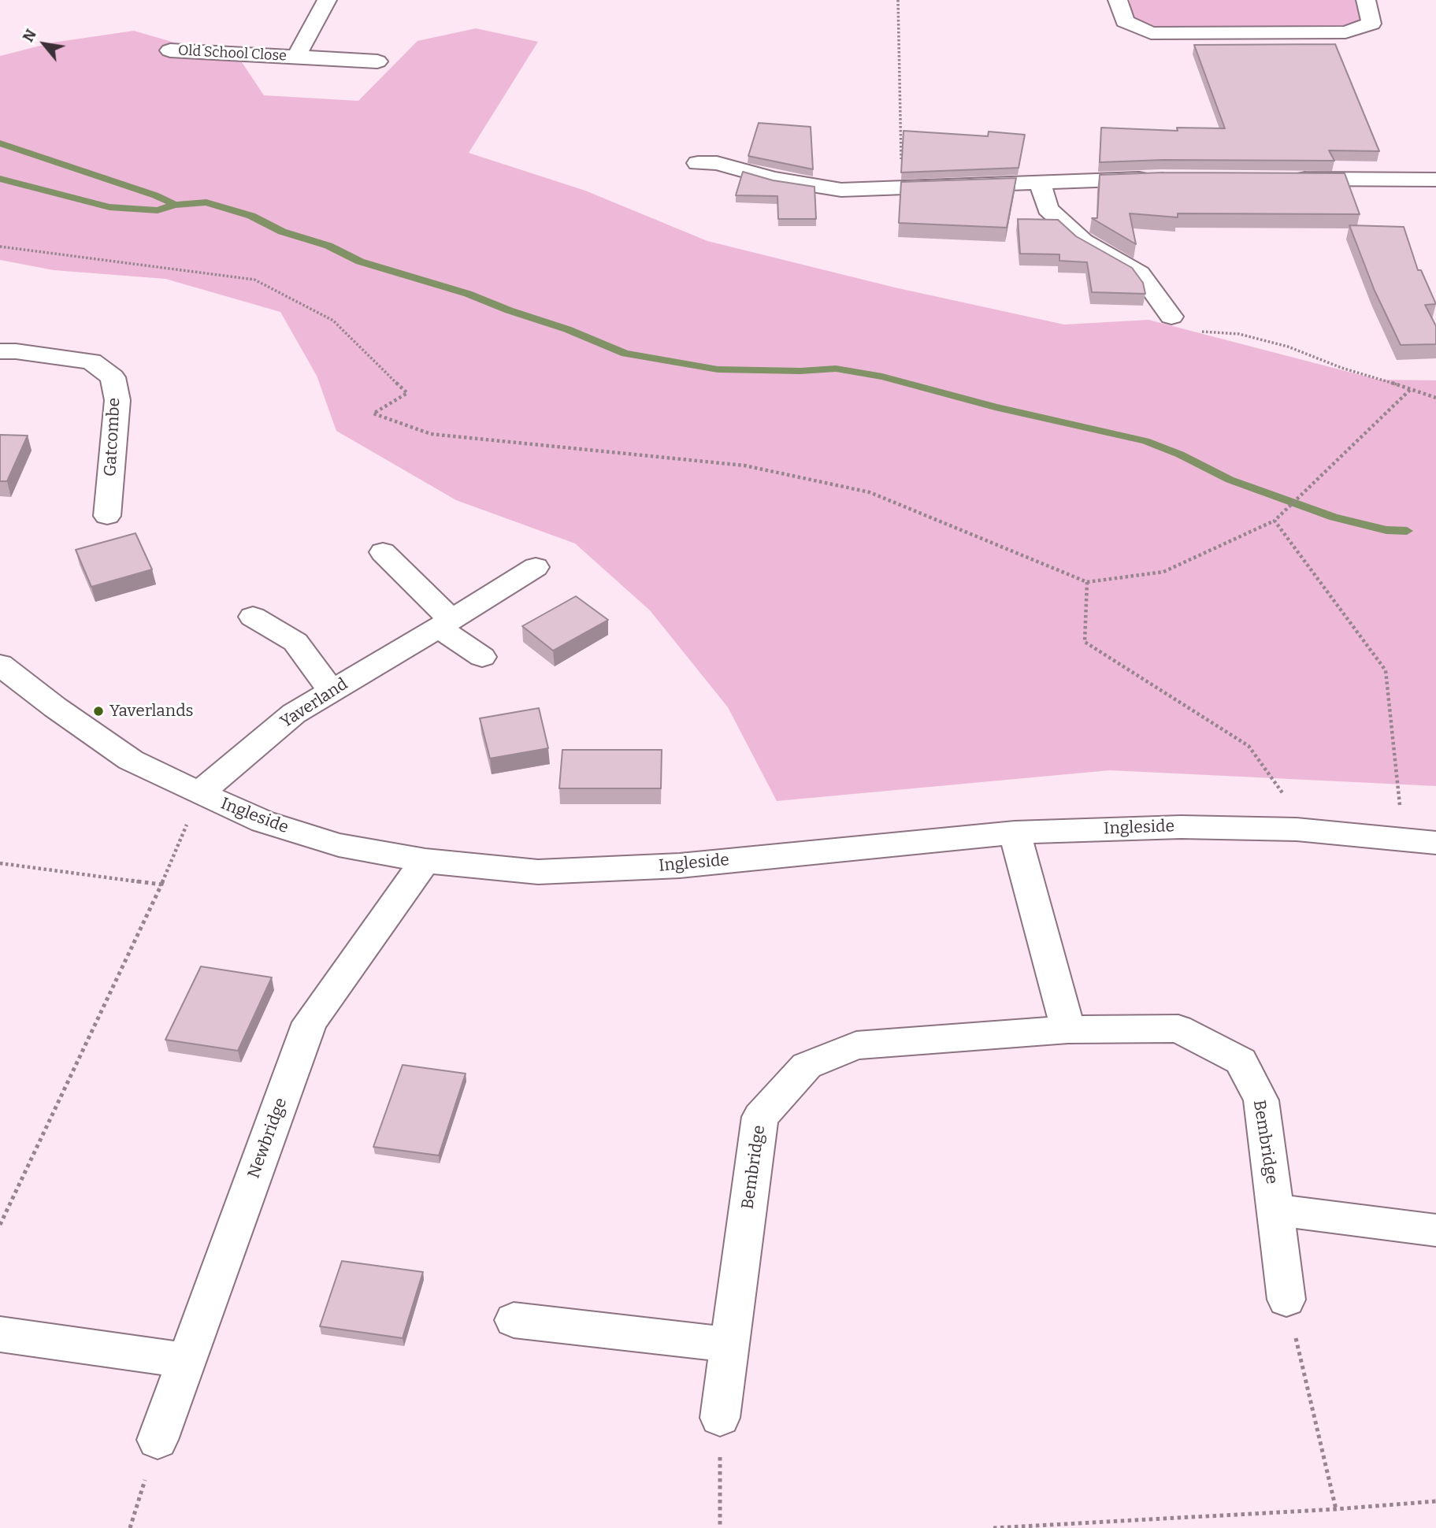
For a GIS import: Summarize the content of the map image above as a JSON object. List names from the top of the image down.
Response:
{
  "streets": {
    "street": [
      "Old School Close",
      "Gatcombe",
      "Yaverland",
      "Ingleside",
      "Newbridge",
      "Bembridge"
    ]
  },
  "crossings": [
    ["Yaverland", "Ingleside"],
    ["Ingleside", "Newbridge"]
  ],
  "places": ["Yaverlands"],
  "north": "top left"
}
